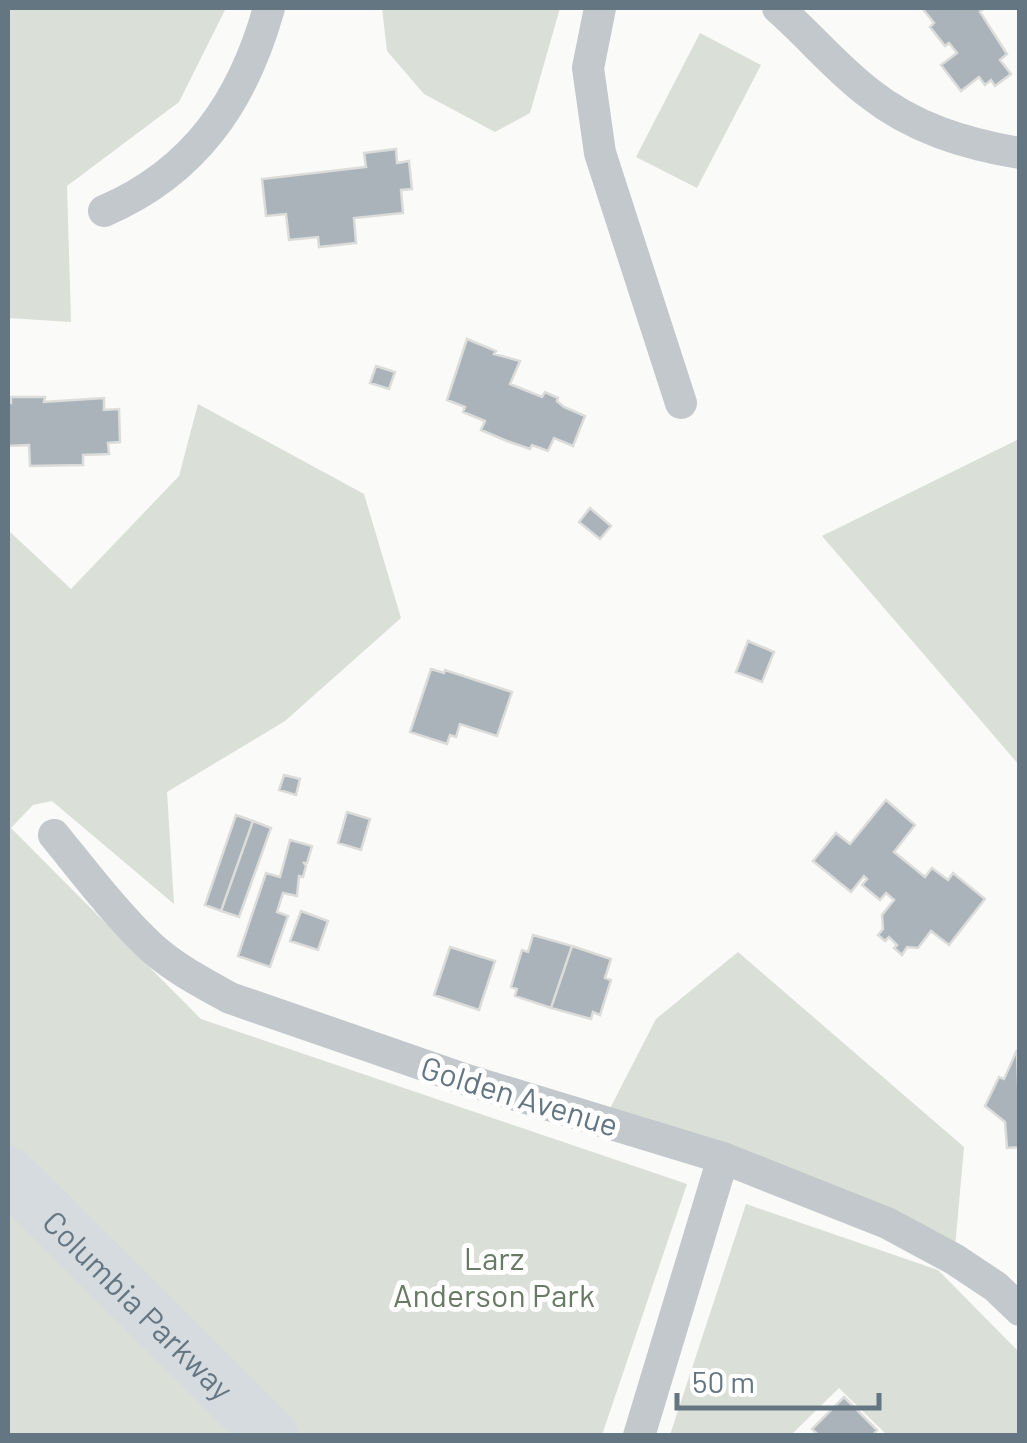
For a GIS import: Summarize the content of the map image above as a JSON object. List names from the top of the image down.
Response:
{
  "streets": {
    "highway": ["Columbia Parkway"],
    "street": ["Golden Avenue"]
  },
  "parks": ["Larz Anderson Park"],
  "scale_bar": "50 m"
}
